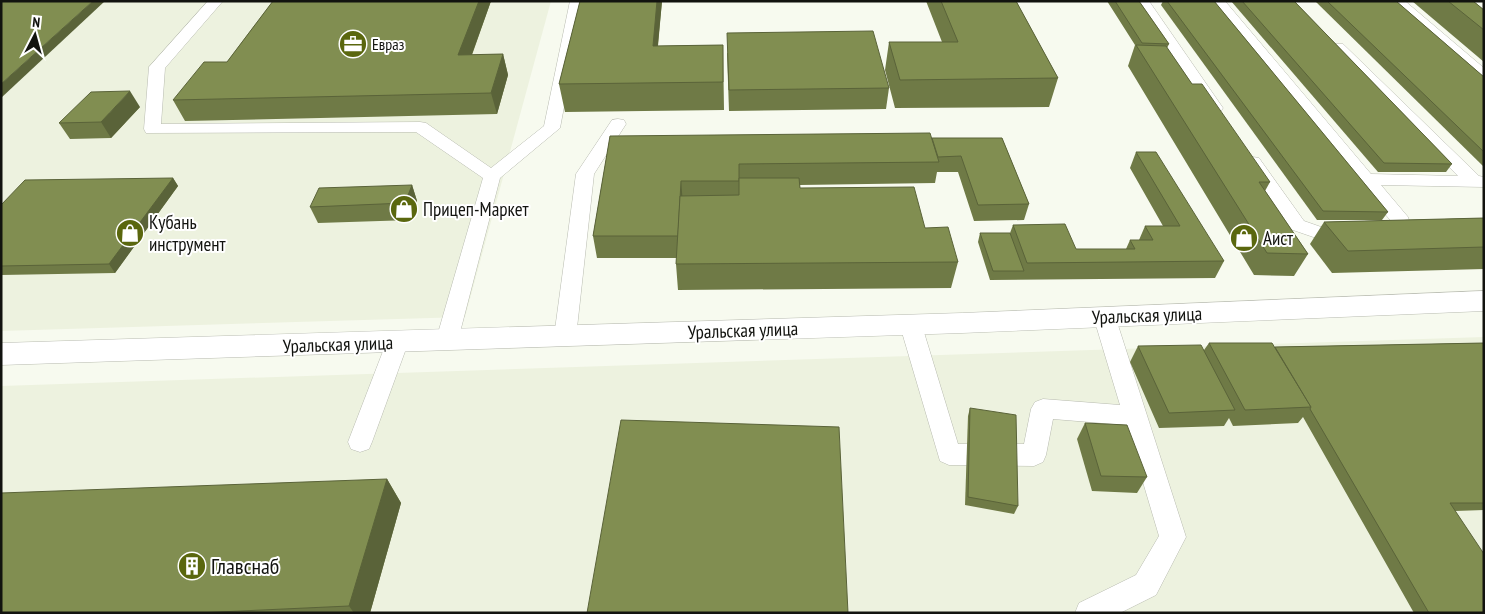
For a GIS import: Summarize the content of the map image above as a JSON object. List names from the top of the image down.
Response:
{
  "streets": {
    "main road": ["Уральская улица"]
  },
  "places": {
    "office": ["Евраз"],
    "shop": ["Прицеп-Маркет", "Кубань инструмент", "Аист"],
    "building": ["Главснаб"]
  },
  "north": "top"
}
